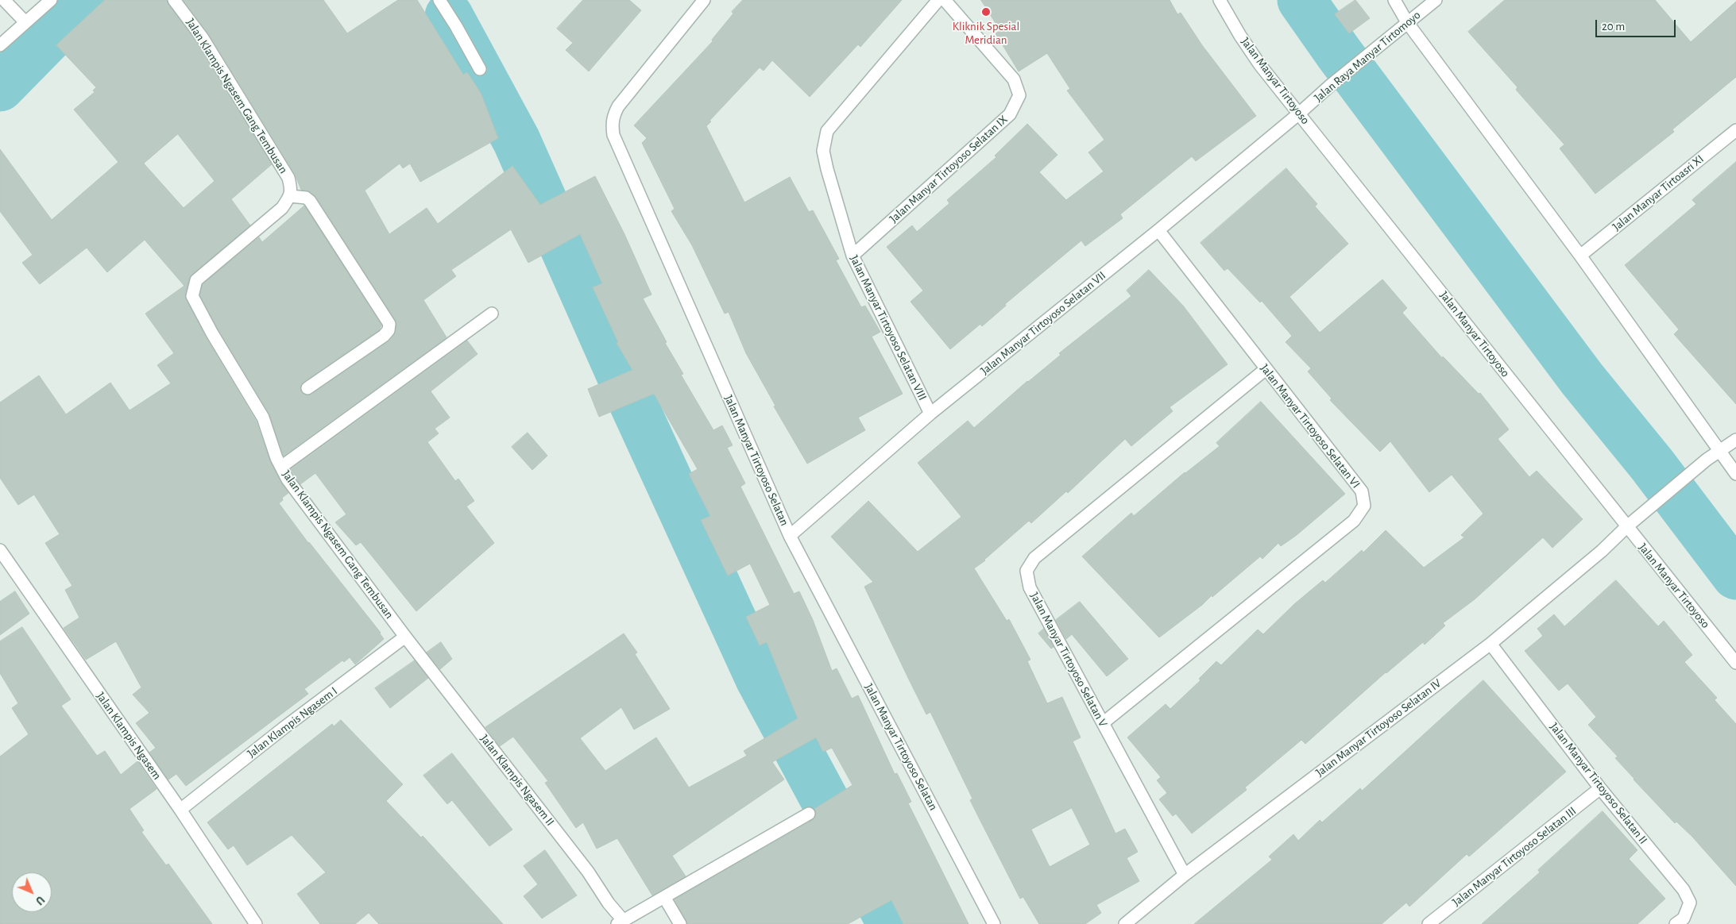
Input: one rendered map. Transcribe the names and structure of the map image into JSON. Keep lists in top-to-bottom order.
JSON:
{
  "streets": {
    "street": [
      "Jalan Raya Manyar Tirtomoyo",
      "Jalan Manyar Tirtoyoso",
      "Jalan Klampis Ngasem Gang Tembusan",
      "Jalan Manyar Tirtoyoso Selatan IX",
      "Jalan Manyar Tirtoasri XI",
      "Jalan Manyar Tirtoyoso Selatan VII",
      "Jalan Manyar Tirtoyoso Selatan VIII",
      "Jalan Manyar Tirtoyoso Selatan VI",
      "Jalan Manyar Tirtoyoso Selatan",
      "Jalan Manyar Tirtoyoso Selatan V",
      "Jalan Klampis Ngasem I",
      "Jalan Manyar Tirtoyoso Selatan IV",
      "Jalan Klampis Ngasem",
      "Jalan Klampis Ngasem II",
      "Jalan Manyar Tirtoyoso Selatan II",
      "Jalan Manyar Tirtoyoso Selatan III"
    ]
  },
  "crossings": [
    ["Jalan Raya Manyar Tirtomoyo", "Jalan Manyar Tirtoyoso"],
    ["Jalan Raya Manyar Tirtomoyo", "Jalan Manyar Tirtoyoso Selatan VII"],
    ["Jalan Manyar Tirtoyoso", "Jalan Manyar Tirtoyoso Selatan VII"],
    ["Jalan Manyar Tirtoyoso", "Jalan Manyar Tirtoyoso Selatan IV"],
    ["Jalan Klampis Ngasem Gang Tembusan", "Jalan Klampis Ngasem I"],
    ["Jalan Klampis Ngasem Gang Tembusan", "Jalan Klampis Ngasem II"],
    ["Jalan Manyar Tirtoyoso Selatan IX", "Jalan Manyar Tirtoyoso Selatan VIII"],
    ["Jalan Manyar Tirtoyoso Selatan VII", "Jalan Manyar Tirtoyoso Selatan VIII"],
    ["Jalan Manyar Tirtoyoso Selatan VII", "Jalan Manyar Tirtoyoso Selatan VI"],
    ["Jalan Manyar Tirtoyoso Selatan VII", "Jalan Manyar Tirtoyoso Selatan"],
    ["Jalan Manyar Tirtoyoso Selatan VI", "Jalan Manyar Tirtoyoso Selatan V"],
    ["Jalan Manyar Tirtoyoso Selatan V", "Jalan Manyar Tirtoyoso Selatan IV"],
    ["Jalan Klampis Ngasem I", "Jalan Klampis Ngasem"],
    ["Jalan Klampis Ngasem I", "Jalan Klampis Ngasem II"],
    ["Jalan Manyar Tirtoyoso Selatan IV", "Jalan Manyar Tirtoyoso Selatan II"],
    ["Jalan Manyar Tirtoyoso Selatan II", "Jalan Manyar Tirtoyoso Selatan III"]
  ],
  "places": ["Kliknik Spesial Meridian"],
  "scale_bar": "20 m",
  "north": "bottom right"
}
